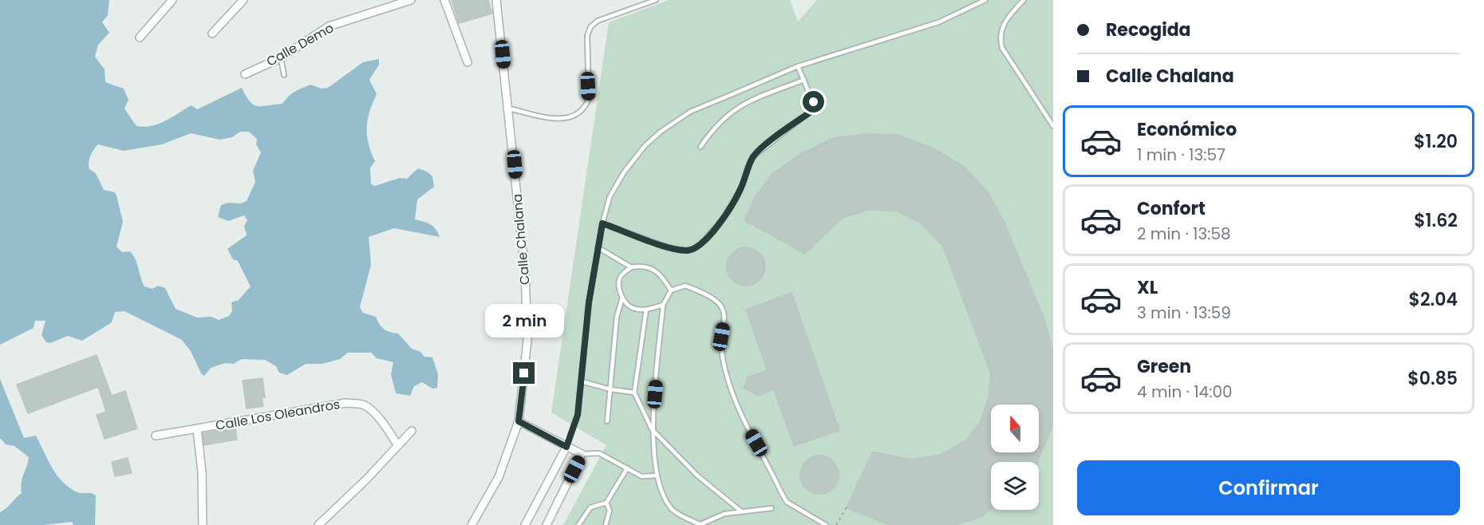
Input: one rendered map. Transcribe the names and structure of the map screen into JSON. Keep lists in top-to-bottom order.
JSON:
{
  "streets": {
    "street": ["Calle Demo", "Calle Chalana", "Calle Los Oleandros"]
  },
  "north": "top",
  "page": {
    "banner": ["Recogida", "Calle Chalana"],
    "list": [
      {
        "name": "Económico",
        "note": "1 min · 13:57",
        "value": "$1.20"
      },
      {
        "name": "Confort",
        "note": "2 min · 13:58",
        "value": "$1.62"
      },
      {
        "name": "XL",
        "note": "3 min · 13:59",
        "value": "$2.04"
      },
      {
        "name": "Green",
        "note": "4 min · 14:00",
        "value": "$0.85"
      }
    ],
    "bubble": "2 min",
    "buttons": "Confirmar"
  }
}
